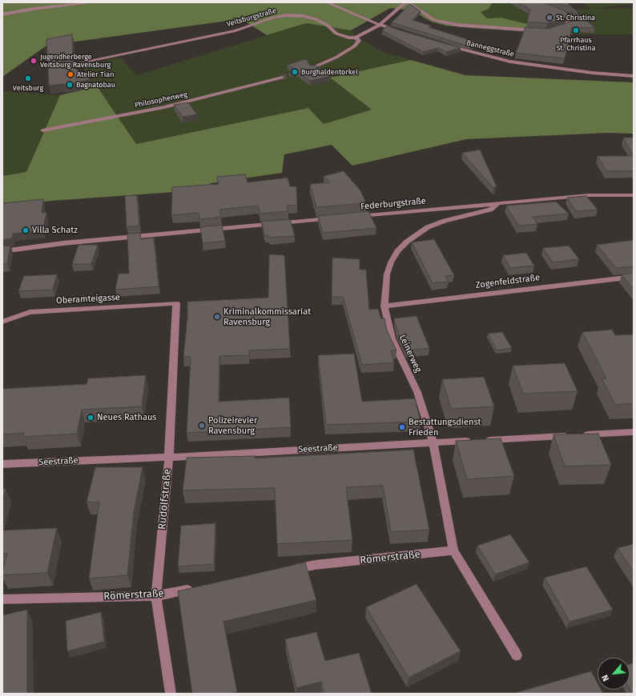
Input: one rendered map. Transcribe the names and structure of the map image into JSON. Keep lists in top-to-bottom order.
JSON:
{
  "streets": {
    "street": [
      "Veitsburgstraße",
      "Banneggstraße",
      "Philosophenweg",
      "Federburgstraße",
      "Zogenfeldstraße",
      "Oberamteigasse",
      "Leinerweg",
      "Seestraße",
      "Rudolfstraße",
      "Römerstraße"
    ]
  },
  "crossings": [
    ["Federburgstraße", "Leinerweg"],
    ["Zogenfeldstraße", "Leinerweg"],
    ["Oberamteigasse", "Rudolfstraße"],
    ["Leinerweg", "Seestraße"],
    ["Seestraße", "Rudolfstraße"],
    ["Rudolfstraße", "Römerstraße"]
  ],
  "places": [
    "St. Christina",
    "Pfarrhaus St. Christina",
    "Jugendherberge Veitsburg Ravensburg",
    "Burghaldentorkel",
    "Atelier Tian",
    "Veitsburg",
    "Bagnatobau",
    "Villa Schatz",
    "Kriminalkommissariat Ravensburg",
    "Neues Rathaus",
    "Polizeirevier Ravensburg",
    "Bestattungsdienst Frieden"
  ],
  "north": "bottom left"
}
